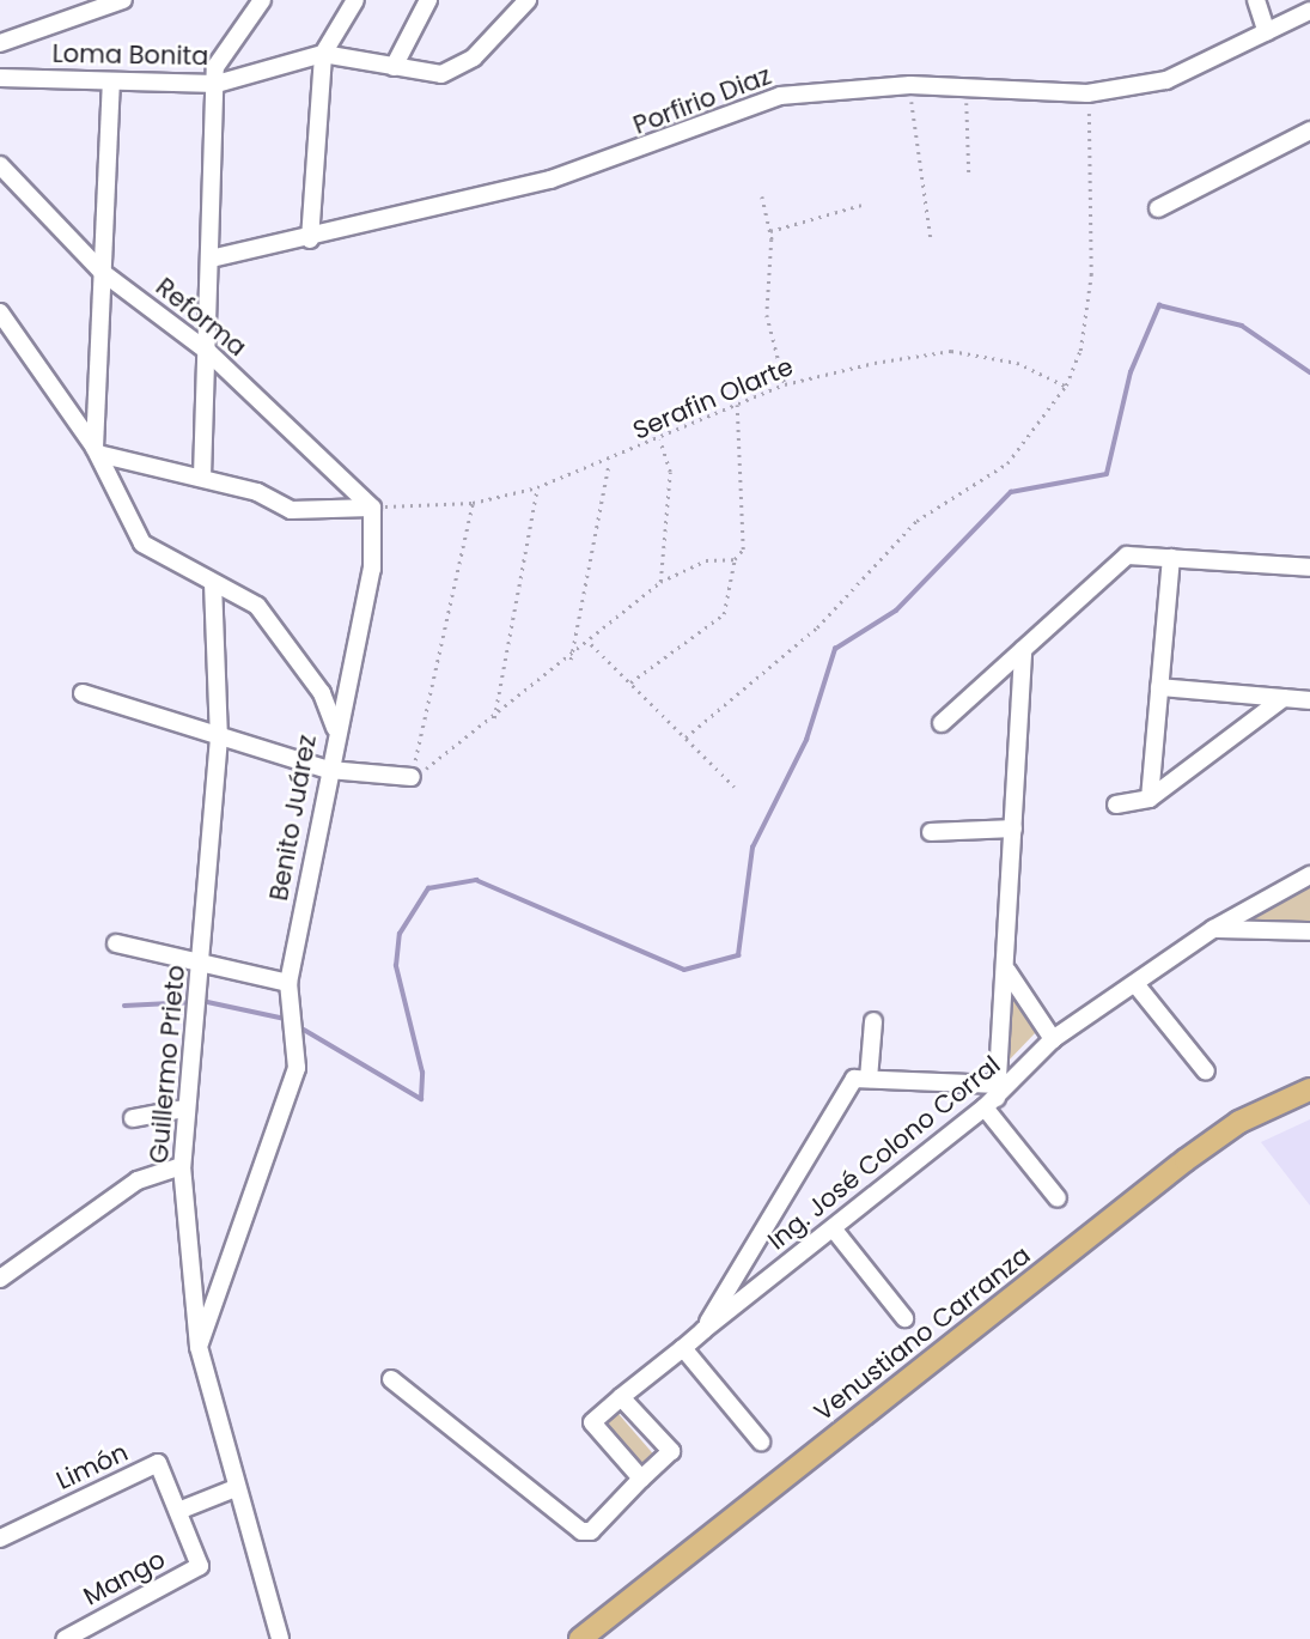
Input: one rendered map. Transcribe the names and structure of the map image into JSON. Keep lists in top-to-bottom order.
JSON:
{
  "streets": {
    "main road": ["Venustiano Carranza"],
    "street": [
      "Loma Bonita",
      "Porfirio Diaz",
      "Reforma",
      "Benito Juárez",
      "Guillermo Prieto",
      "Ing. José Colono Corral",
      "Limón",
      "Mango"
    ],
    "path": ["Serafin Olarte"]
  },
  "crossings": [
    ["Reforma", "Serafin Olarte"],
    ["Benito Juárez", "Guillermo Prieto"],
    ["Limón", "Mango"]
  ]
}
